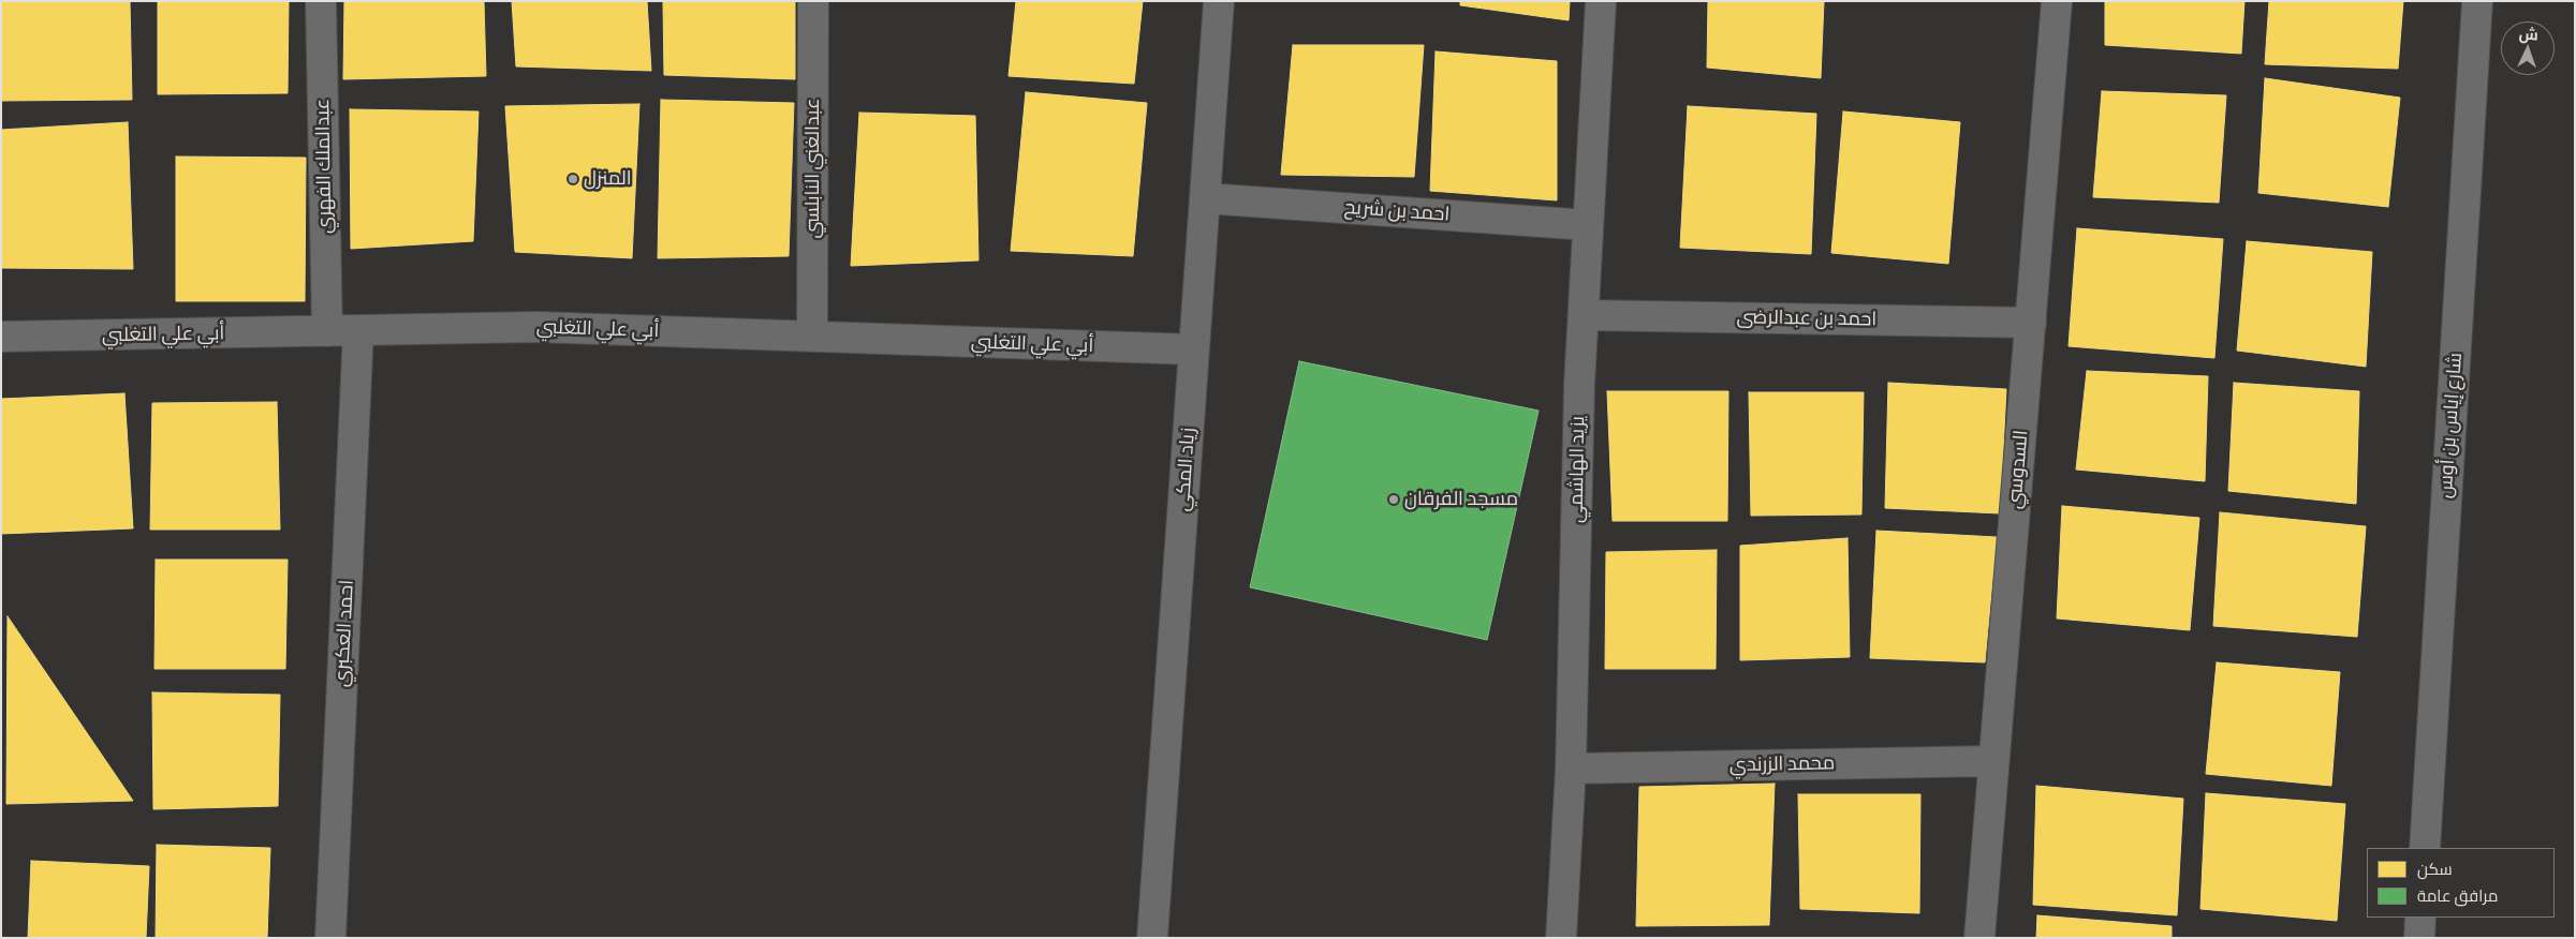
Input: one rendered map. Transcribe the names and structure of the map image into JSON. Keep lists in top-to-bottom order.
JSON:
{
  "streets": {
    "street": [
      "عبدالملك الفهري",
      "عبدالغني النابلسي",
      "احمد بن شريح",
      "احمد بن عبدالرضى",
      "أبي علي التغلبي",
      "شارع إياس بن أوس",
      "زياد المكي",
      "يزيد الهاشمي",
      "السدوسي",
      "احمد العكبري",
      "محمد الزرندي"
    ]
  },
  "crossings": [
    ["عبدالملك الفهري", "أبي علي التغلبي"],
    ["عبدالغني النابلسي", "أبي علي التغلبي"],
    ["احمد بن شريح", "زياد المكي"],
    ["احمد بن شريح", "يزيد الهاشمي"],
    ["احمد بن عبدالرضى", "يزيد الهاشمي"],
    ["احمد بن عبدالرضى", "السدوسي"],
    ["أبي علي التغلبي", "زياد المكي"],
    ["أبي علي التغلبي", "احمد العكبري"],
    ["يزيد الهاشمي", "محمد الزرندي"],
    ["السدوسي", "محمد الزرندي"]
  ],
  "places": ["المنزل", "مسجد الفرقان"],
  "legend": ["سكن", "مرافق عامة"],
  "north": "top"
}
